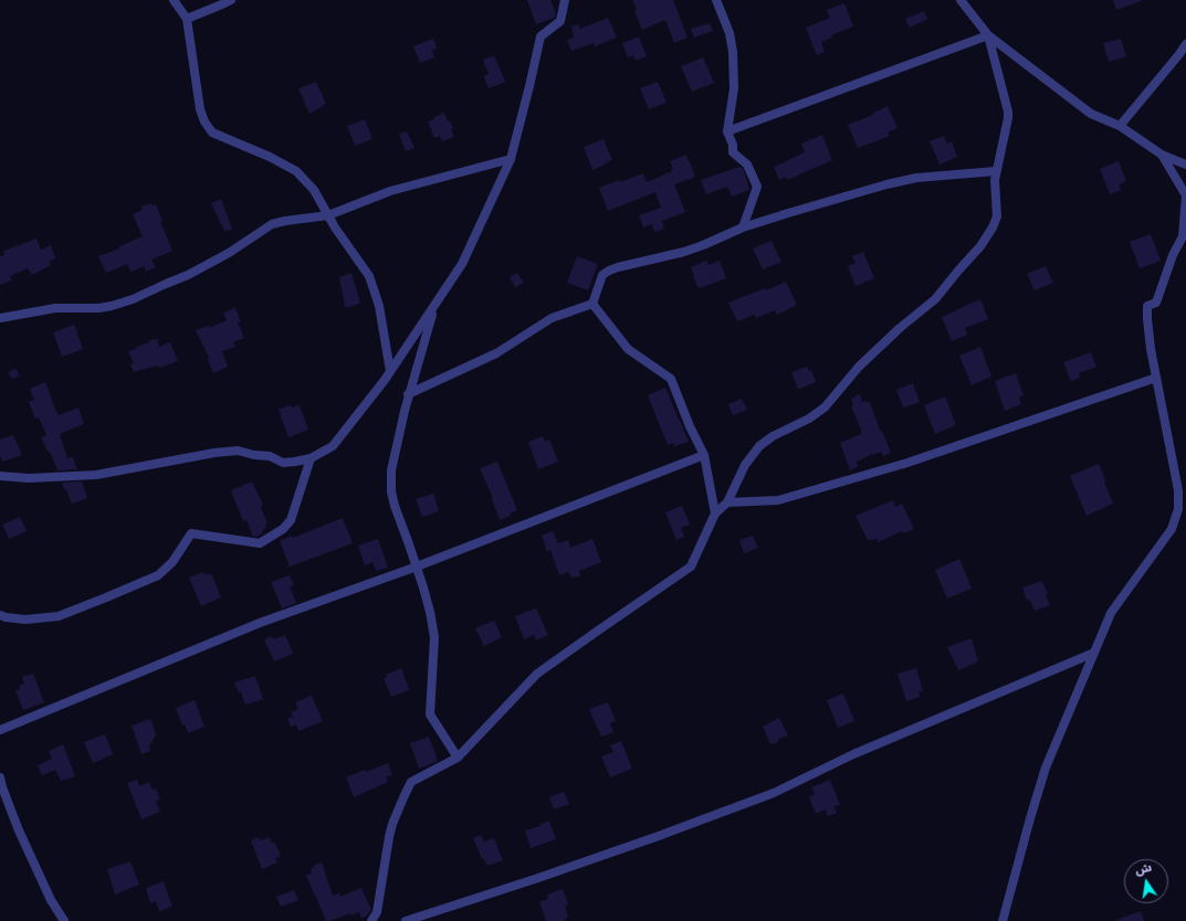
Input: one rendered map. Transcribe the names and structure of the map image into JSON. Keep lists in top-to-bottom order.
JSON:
{
  "north": "top"
}
